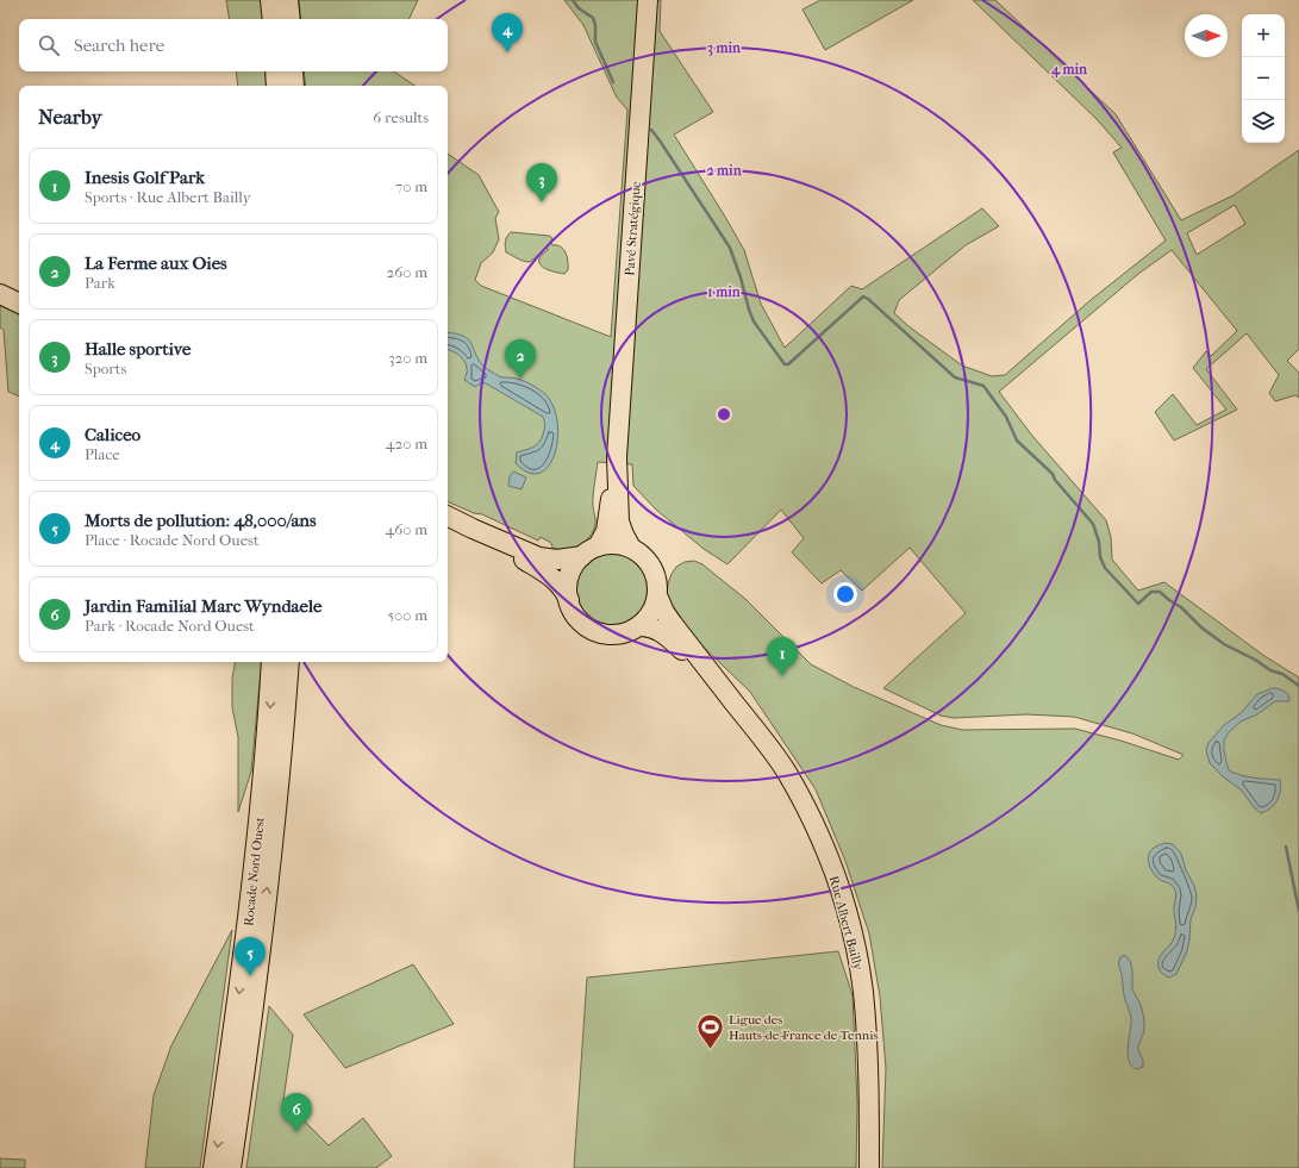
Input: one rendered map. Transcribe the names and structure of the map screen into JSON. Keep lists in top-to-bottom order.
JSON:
{
  "streets": {
    "highway": ["Rocade Nord Ouest"],
    "main road": ["Pavé Stratégique", "Rue Albert Bailly"]
  },
  "crossings": [
    ["Pavé Stratégique", "Rue Albert Bailly"]
  ],
  "places": {
    "sports": ["Ligue des Hauts-de-France de Tennis"]
  },
  "north": "right",
  "page": {
    "pins": [
      "4",
      "3",
      "2",
      "1",
      "5",
      "6"
    ],
    "map_buttons": ["+", "−"],
    "search": "Search here",
    "heading": ["Nearby", "6 results"],
    "list": [
      {
        "mark": "1",
        "name": "Inesis Golf Park",
        "note": "Sports · Rue Albert Bailly",
        "value": "70 m"
      },
      {
        "mark": "2",
        "name": "La Ferme aux Oies",
        "note": "Park",
        "value": "260 m"
      },
      {
        "mark": "3",
        "name": "Halle sportive",
        "note": "Sports",
        "value": "320 m"
      },
      {
        "mark": "4",
        "name": "Caliceo",
        "note": "Place",
        "value": "420 m"
      },
      {
        "mark": "5",
        "name": "Morts de pollution: 48,000/ans",
        "note": "Place · Rocade Nord Ouest",
        "value": "460 m"
      },
      {
        "mark": "6",
        "name": "Jardin Familial Marc Wyndaele",
        "note": "Park · Rocade Nord Ouest",
        "value": "500 m"
      }
    ]
  },
  "rings": [
    "3 min",
    "4 min",
    "2 min",
    "1 min"
  ]
}
